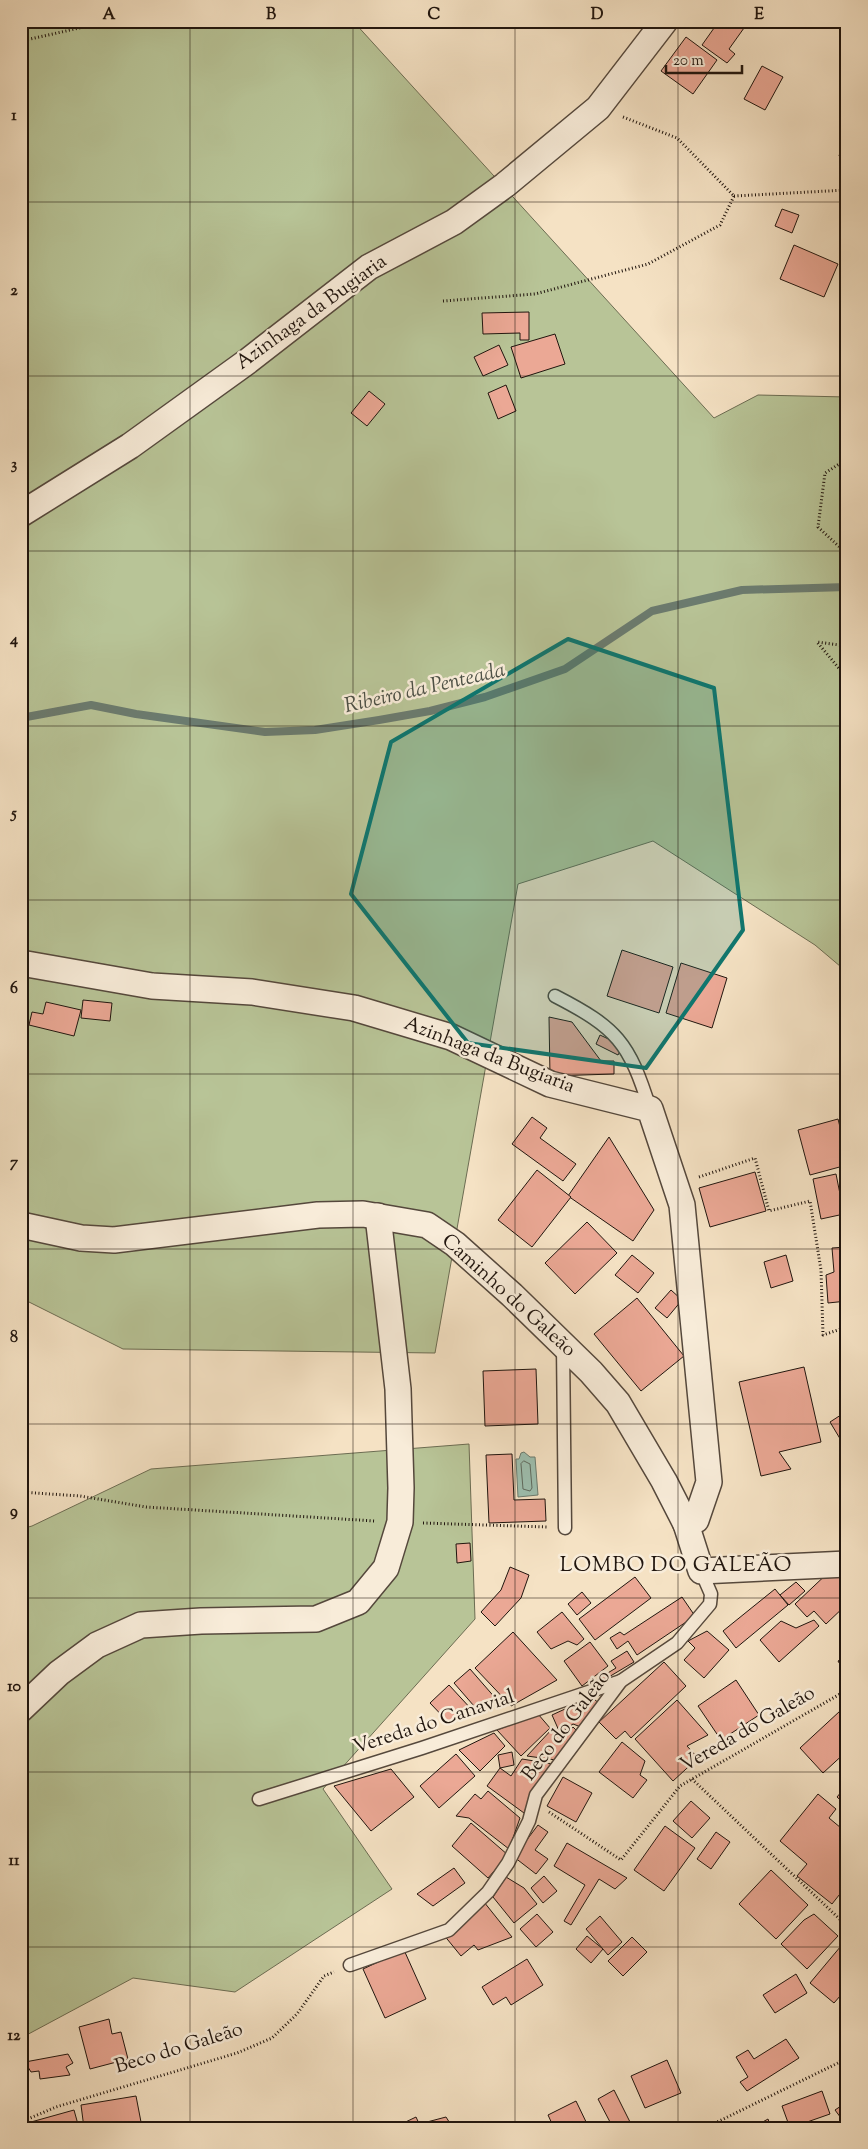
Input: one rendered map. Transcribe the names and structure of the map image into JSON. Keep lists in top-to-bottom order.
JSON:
{
  "streets": {
    "street": ["Azinhaga da Bugiaria", "Caminho do Galeão"],
    "lane": ["Vereda do Canavial", "Beco do Galeão"],
    "path": ["Vereda do Galeão"]
  },
  "crossings": [
    ["Caminho do Galeão", "Beco do Galeão"],
    ["Vereda do Canavial", "Beco do Galeão"],
    ["Beco do Galeão", "Vereda do Galeão"]
  ],
  "districts": ["LOMBO DO GALEÃO"],
  "water": ["Ribeiro da Penteada"],
  "scale_bar": "20 m",
  "grid": {
    "columns": [
      "A",
      "B",
      "C",
      "D",
      "E"
    ],
    "rows": [
      "1",
      "2",
      "3",
      "4",
      "5",
      "6",
      "7",
      "8",
      "9",
      "10",
      "11",
      "12"
    ]
  }
}
